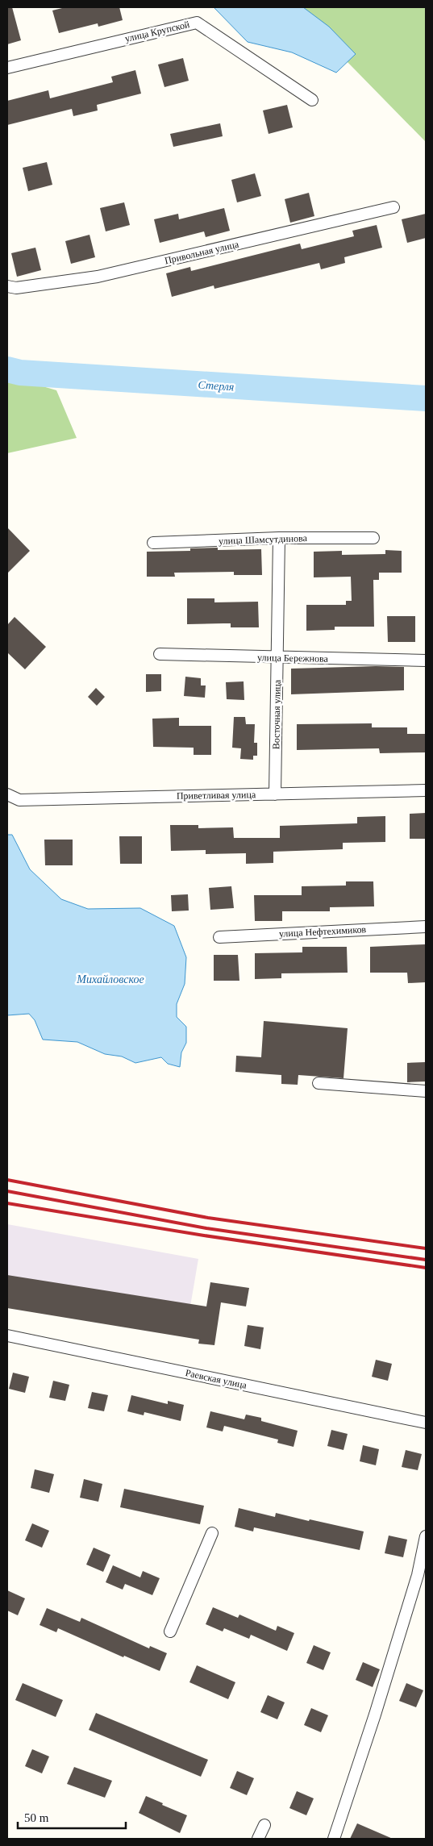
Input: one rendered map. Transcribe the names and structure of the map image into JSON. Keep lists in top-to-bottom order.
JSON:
{
  "streets": {
    "street": [
      "улица Крупской",
      "Привольная улица",
      "улица Шамсутдинова",
      "улица Бережнова",
      "Восточная улица",
      "Приветливая улица",
      "улица Нефтехимиков",
      "Раевская улица"
    ]
  },
  "crossings": [
    ["улица Шамсутдинова", "Восточная улица"],
    ["улица Бережнова", "Восточная улица"],
    ["Восточная улица", "Приветливая улица"]
  ],
  "water": ["Стерля", "Михайловское"],
  "scale_bar": "50 m"
}
